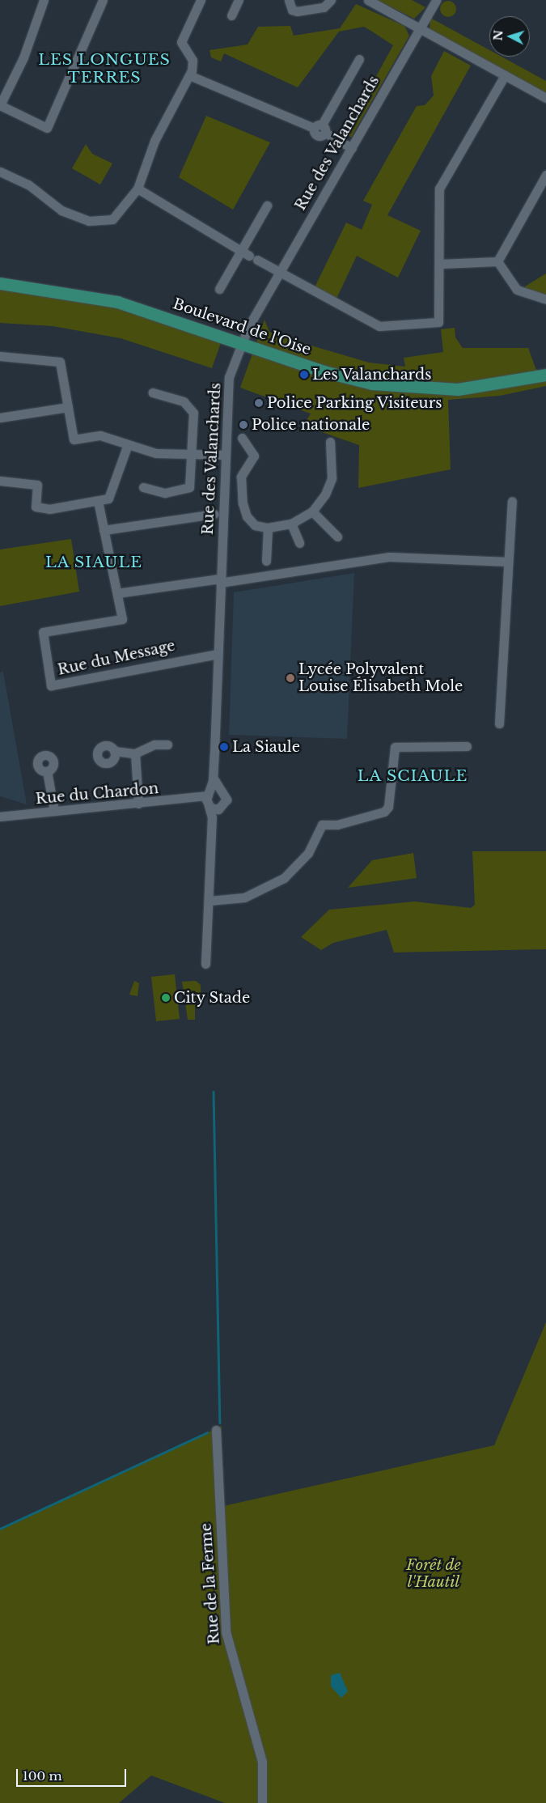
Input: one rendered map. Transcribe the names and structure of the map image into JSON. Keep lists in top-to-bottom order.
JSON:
{
  "streets": {
    "main road": ["Boulevard de l'Oise"],
    "street": [
      "Rue des Valanchards",
      "Rue du Message",
      "Rue du Chardon",
      "Rue de la Ferme"
    ]
  },
  "crossings": [
    ["Rue des Valanchards", "Boulevard de l'Oise"],
    ["Rue des Valanchards", "Rue du Message"],
    ["Rue des Valanchards", "Rue du Chardon"]
  ],
  "districts": ["LES LONGUES TERRES", "LA SIAULE", "LA SCIAULE"],
  "parks": ["Forêt de l'Hautil"],
  "places": [
    "Les Valanchards",
    "Police Parking Visiteurs",
    "Police nationale",
    "Lycée Polyvalent Louise Élisabeth Mole",
    "La Siaule",
    "City Stade"
  ],
  "scale_bar": "100 m",
  "north": "left"
}
